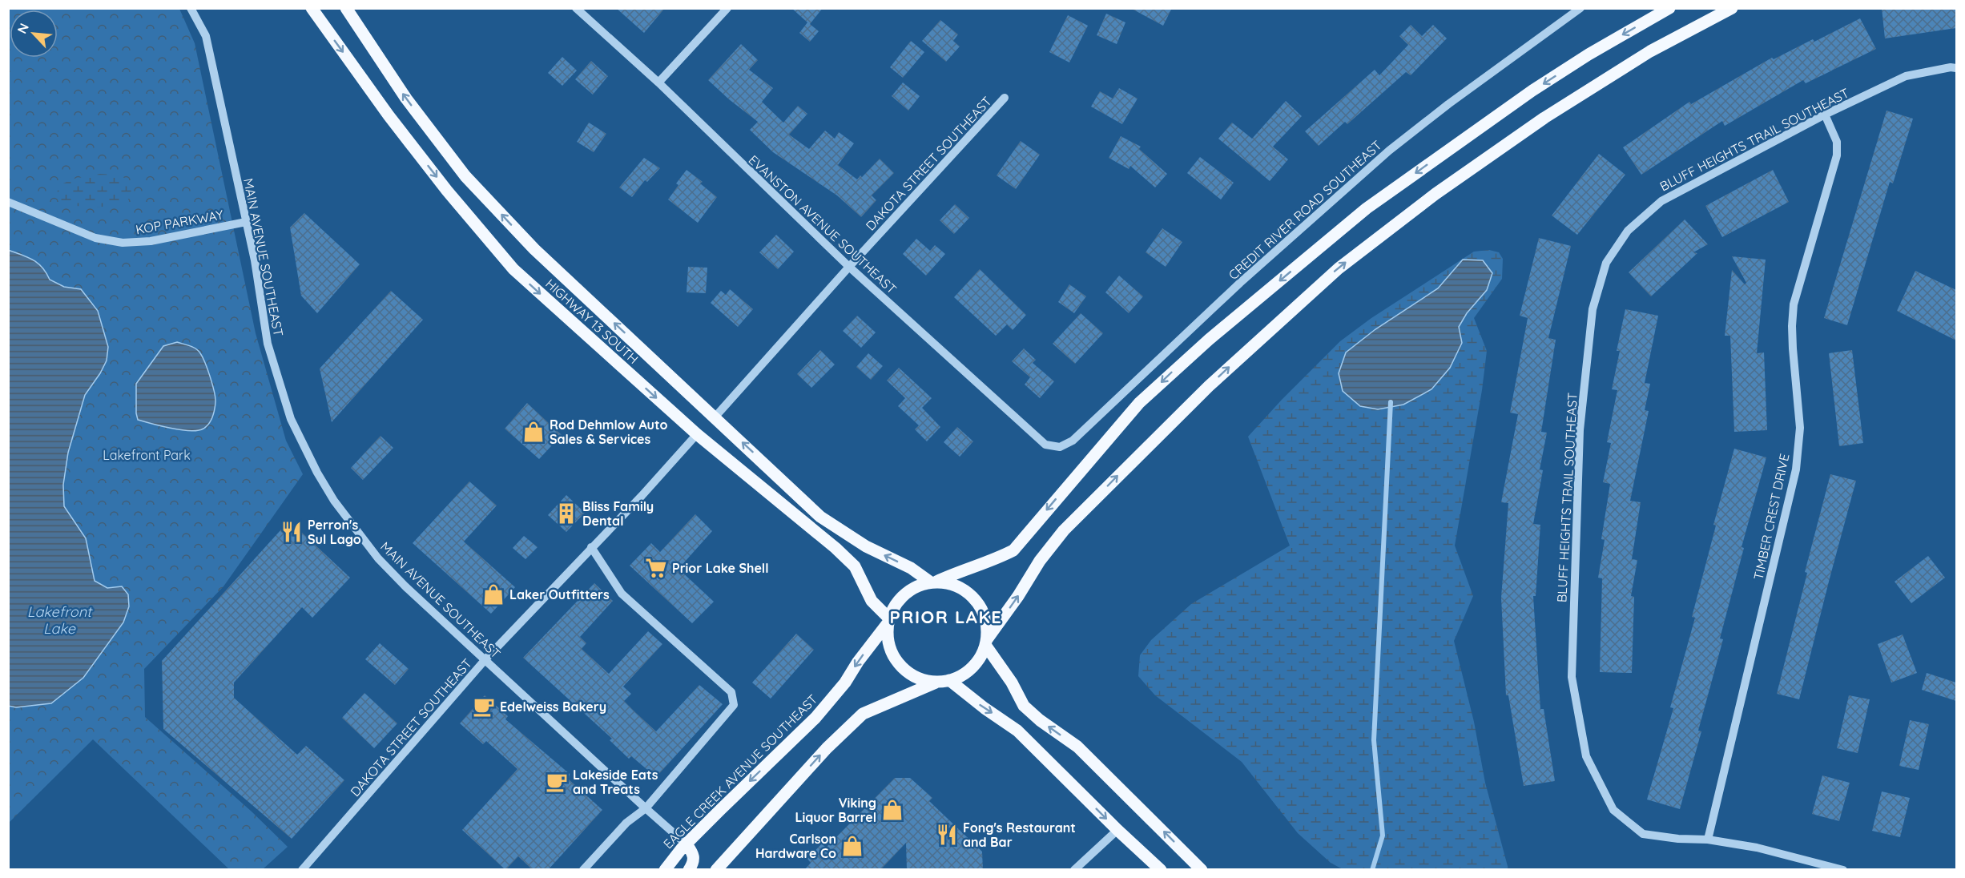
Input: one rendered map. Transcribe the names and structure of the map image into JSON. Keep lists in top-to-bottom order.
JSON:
{
  "streets": {
    "main road": ["HIGHWAY 13 SOUTH", "EAGLE CREEK AVENUE SOUTHEAST"],
    "street": [
      "BLUFF HEIGHTS TRAIL SOUTHEAST",
      "DAKOTA STREET SOUTHEAST",
      "CREDIT RIVER ROAD SOUTHEAST",
      "KOP PARKWAY",
      "EVANSTON AVENUE SOUTHEAST",
      "MAIN AVENUE SOUTHEAST",
      "TIMBER CREST DRIVE"
    ]
  },
  "crossings": [
    ["BLUFF HEIGHTS TRAIL SOUTHEAST", "TIMBER CREST DRIVE"],
    ["DAKOTA STREET SOUTHEAST", "EVANSTON AVENUE SOUTHEAST"],
    ["DAKOTA STREET SOUTHEAST", "MAIN AVENUE SOUTHEAST"],
    ["DAKOTA STREET SOUTHEAST", "HIGHWAY 13 SOUTH"],
    ["CREDIT RIVER ROAD SOUTHEAST", "EVANSTON AVENUE SOUTHEAST"],
    ["KOP PARKWAY", "MAIN AVENUE SOUTHEAST"],
    ["MAIN AVENUE SOUTHEAST", "EAGLE CREEK AVENUE SOUTHEAST"],
    ["HIGHWAY 13 SOUTH", "EAGLE CREEK AVENUE SOUTHEAST"]
  ],
  "districts": ["PRIOR LAKE"],
  "water": ["Lakefront Lake"],
  "parks": ["Lakefront Park"],
  "places": {
    "shop": [
      "Rod Dehmlow Auto Sales & Services",
      "Laker Outfitters",
      "Viking Liquor Barrel",
      "Carlson Hardware Co"
    ],
    "building": ["Bliss Family Dental"],
    "restaurant": ["Perron's Sul Lago", "Fong's Restaurant and Bar"],
    "supermarket": ["Prior Lake Shell"],
    "cafe": ["Edelweiss Bakery", "Lakeside Eats and Treats"]
  },
  "north": "top left"
}
